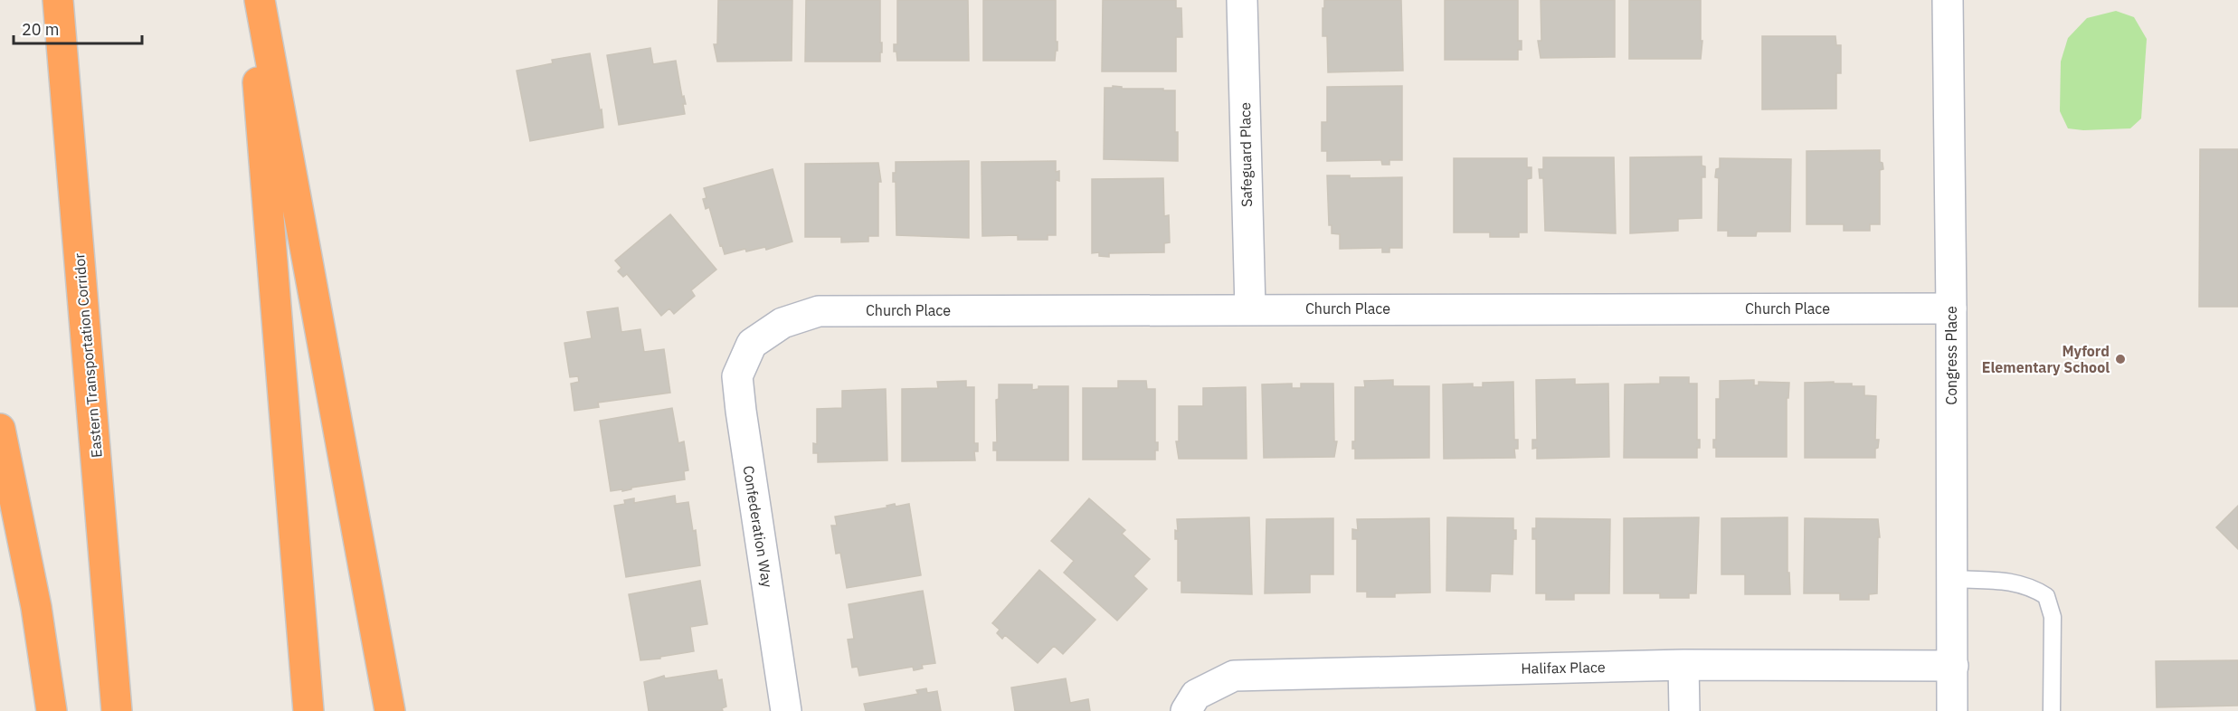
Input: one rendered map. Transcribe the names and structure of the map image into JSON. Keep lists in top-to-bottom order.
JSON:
{
  "streets": {
    "highway": ["Eastern Transportation Corridor"],
    "street": [
      "Safeguard Place",
      "Church Place",
      "Congress Place",
      "Confederation Way",
      "Halifax Place"
    ]
  },
  "crossings": [
    ["Safeguard Place", "Church Place"],
    ["Church Place", "Congress Place"],
    ["Church Place", "Confederation Way"],
    ["Congress Place", "Halifax Place"]
  ],
  "places": ["Myford Elementary School"],
  "scale_bar": "20 m"
}
